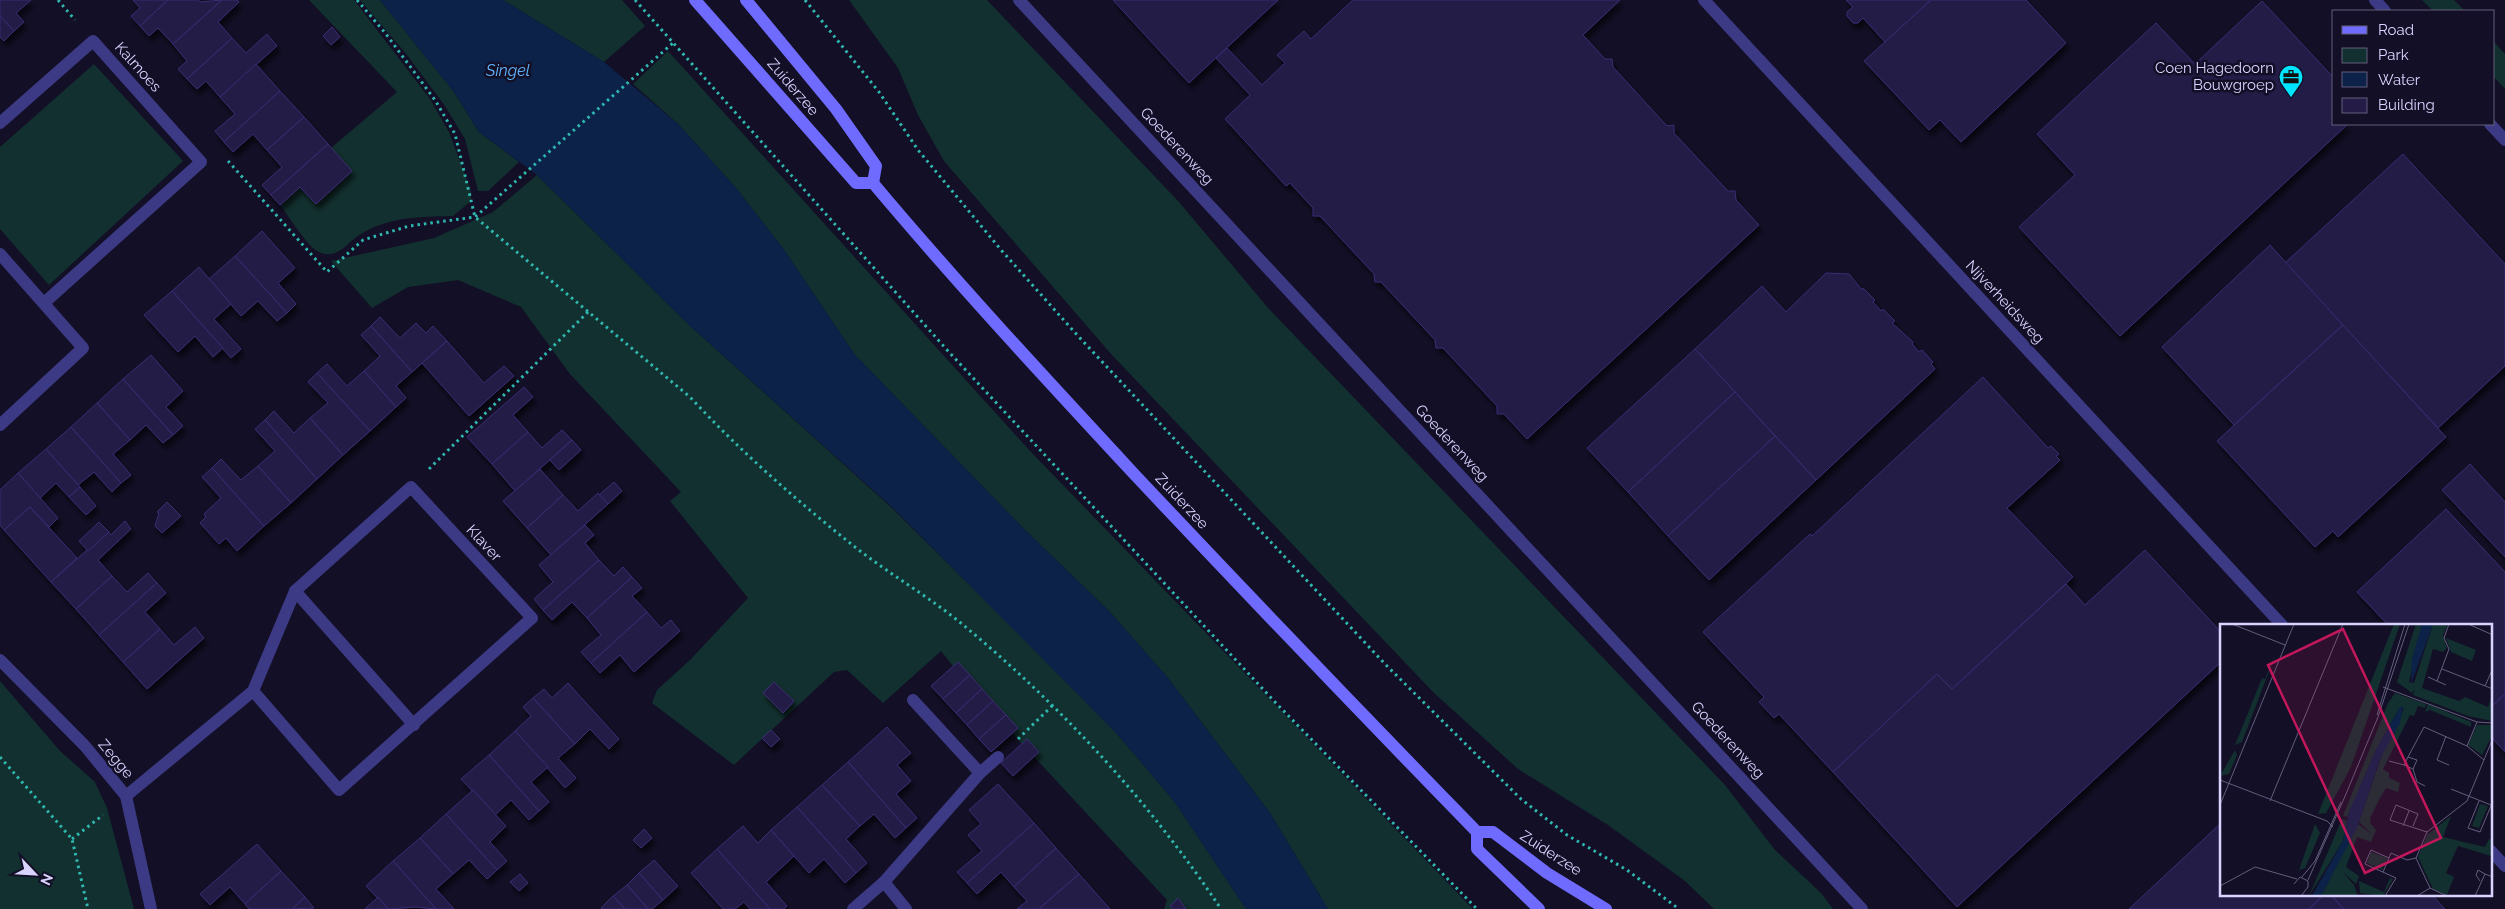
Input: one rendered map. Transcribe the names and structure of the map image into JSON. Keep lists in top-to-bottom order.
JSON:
{
  "streets": {
    "street": [
      "Kalmoes",
      "Zuiderzee",
      "Goederenweg",
      "Nijverheidsweg",
      "Klaver",
      "Zegge"
    ]
  },
  "water": ["Singel"],
  "places": {
    "office": ["Coen Hagedoorn Bouwgroep"]
  },
  "legend": [
    "Road",
    "Park",
    "Water",
    "Building"
  ],
  "north": "bottom right"
}
